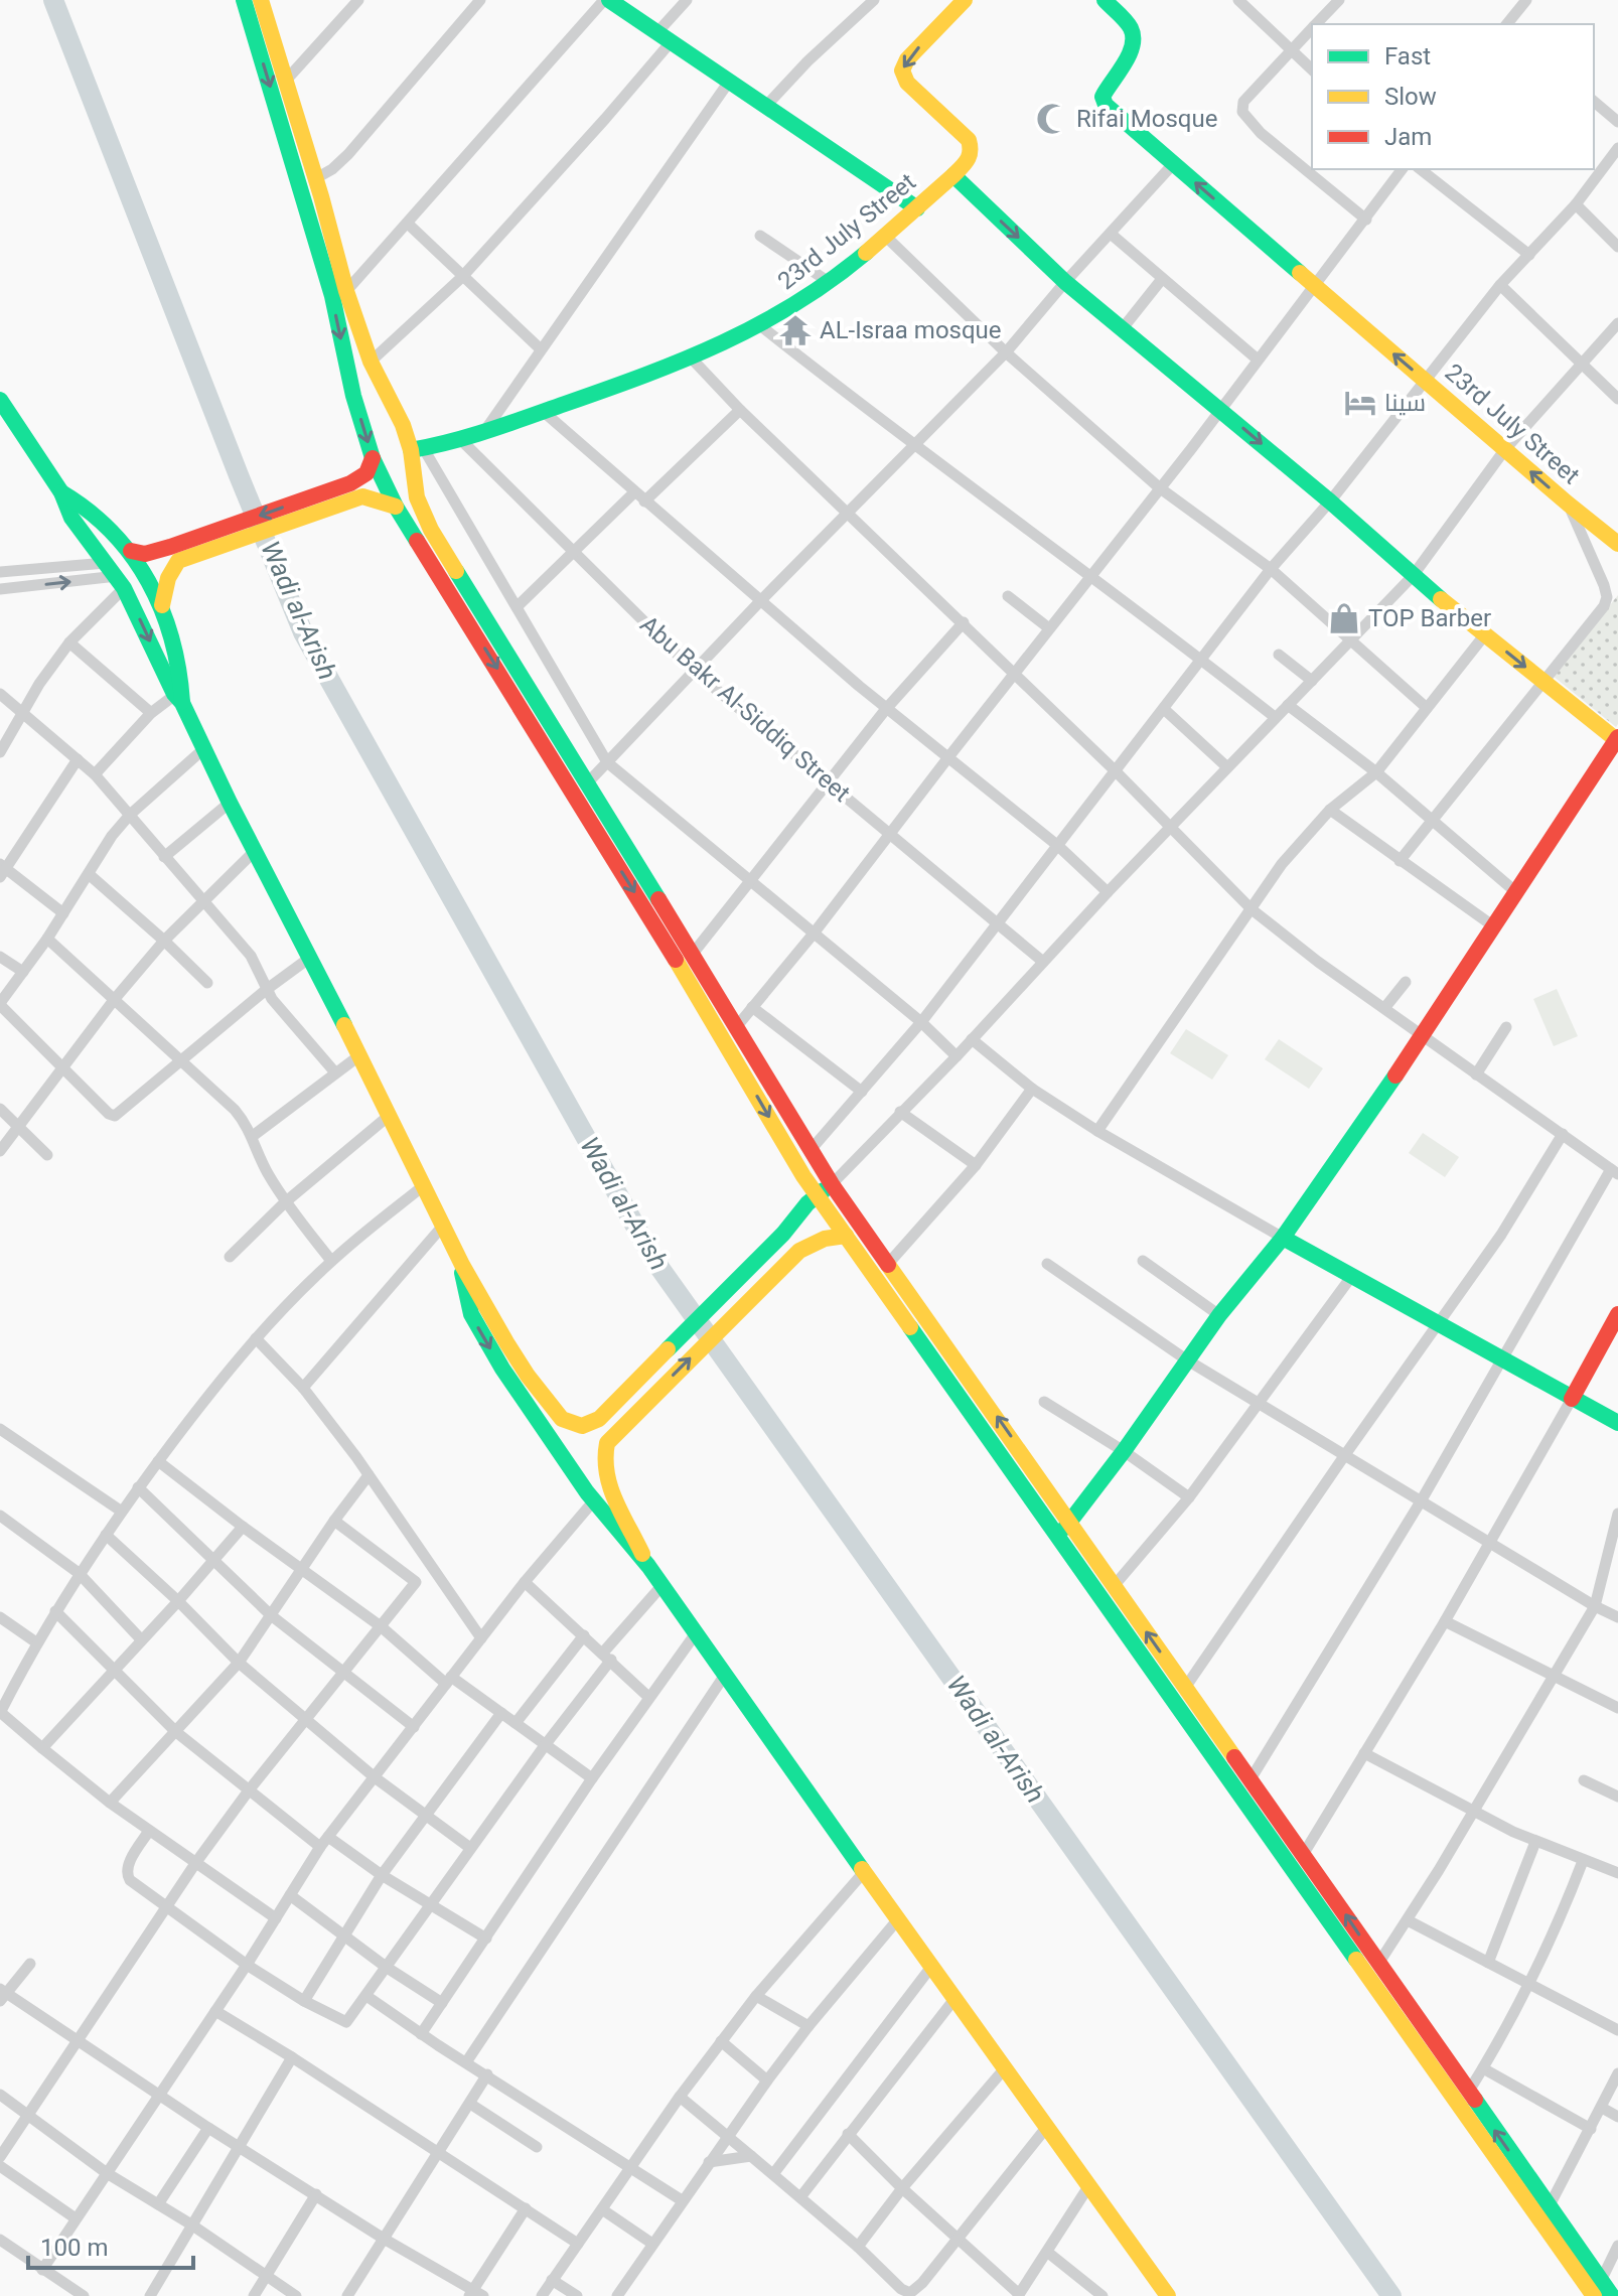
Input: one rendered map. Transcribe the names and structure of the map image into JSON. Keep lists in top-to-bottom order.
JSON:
{
  "streets": {
    "street": ["23rd July Street", "Abu Bakr Al-Siddiq Street"]
  },
  "crossings": [
    ["23rd July Street", "Abu Bakr Al-Siddiq Street"]
  ],
  "water": ["Wadi al-Arish"],
  "places": {
    "mosque": ["Rifai Mosque"],
    "temple": ["AL-Israa mosque"],
    "hotel": ["سينا"],
    "shop": ["TOP Barber"]
  },
  "legend": ["Fast", "Slow", "Jam"],
  "scale_bar": "100 m"
}
